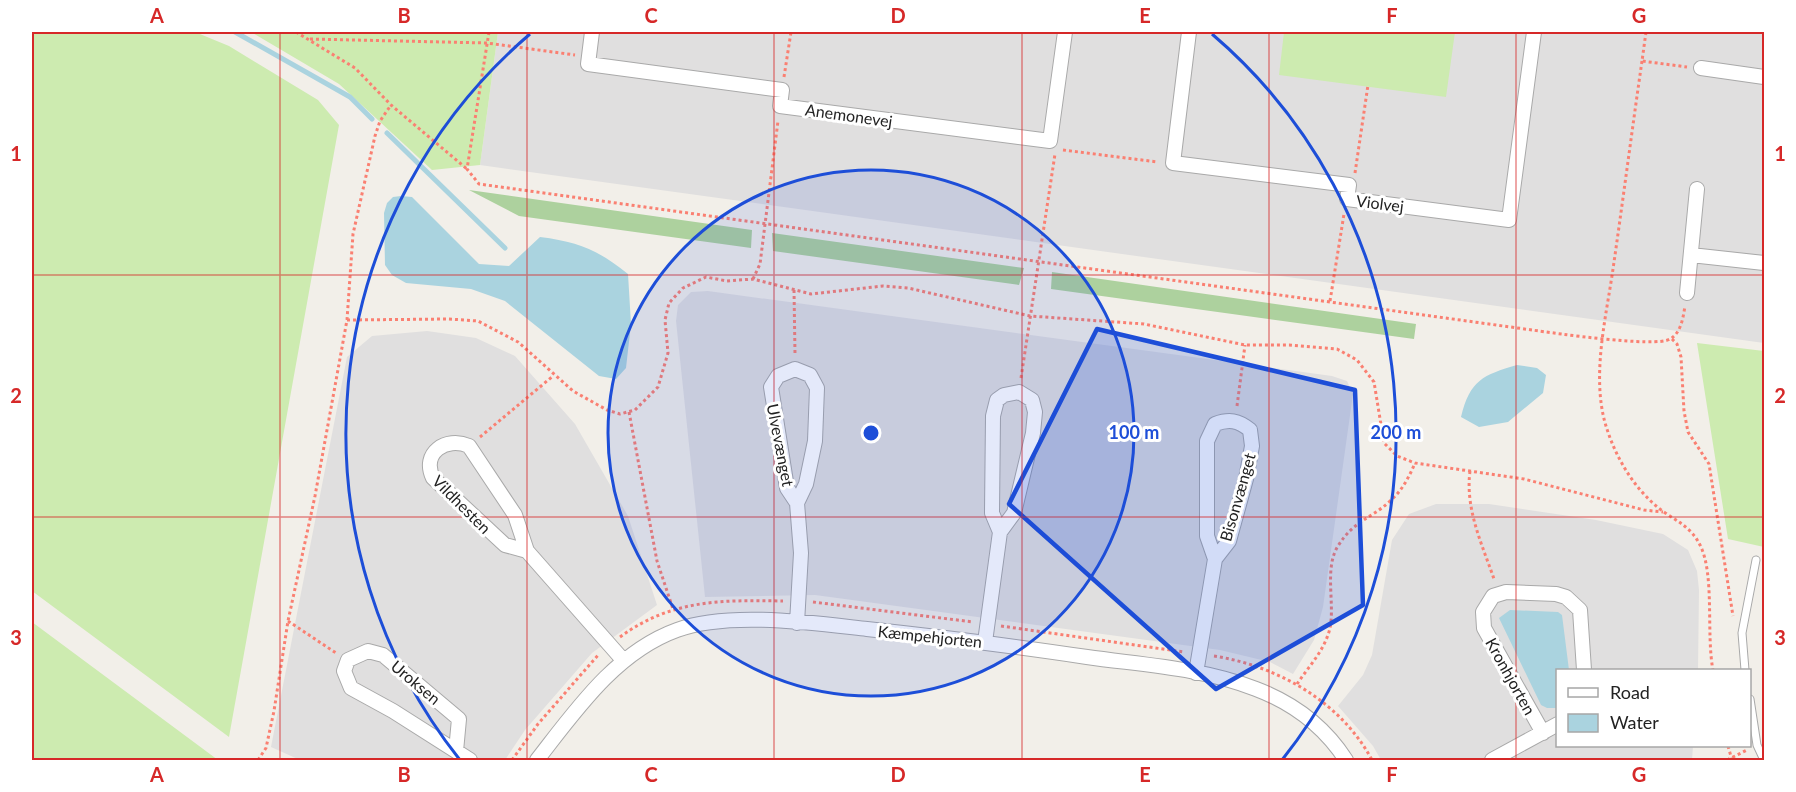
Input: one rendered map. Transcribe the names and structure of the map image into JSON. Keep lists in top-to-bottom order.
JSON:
{
  "streets": {
    "street": [
      "Anemonevej",
      "Violvej",
      "Ulvevænget",
      "Bisonvænget",
      "Vildhesten",
      "Kæmpehjorten",
      "Kronhjorten",
      "Uroksen"
    ]
  },
  "crossings": [
    ["Ulvevænget", "Kæmpehjorten"],
    ["Bisonvænget", "Kæmpehjorten"],
    ["Vildhesten", "Kæmpehjorten"]
  ],
  "legend": ["Road", "Water"],
  "grid": {
    "columns": [
      "A",
      "B",
      "C",
      "D",
      "E",
      "F",
      "G"
    ],
    "rows": ["1", "2", "3"]
  },
  "rings": ["100 m", "200 m"]
}
